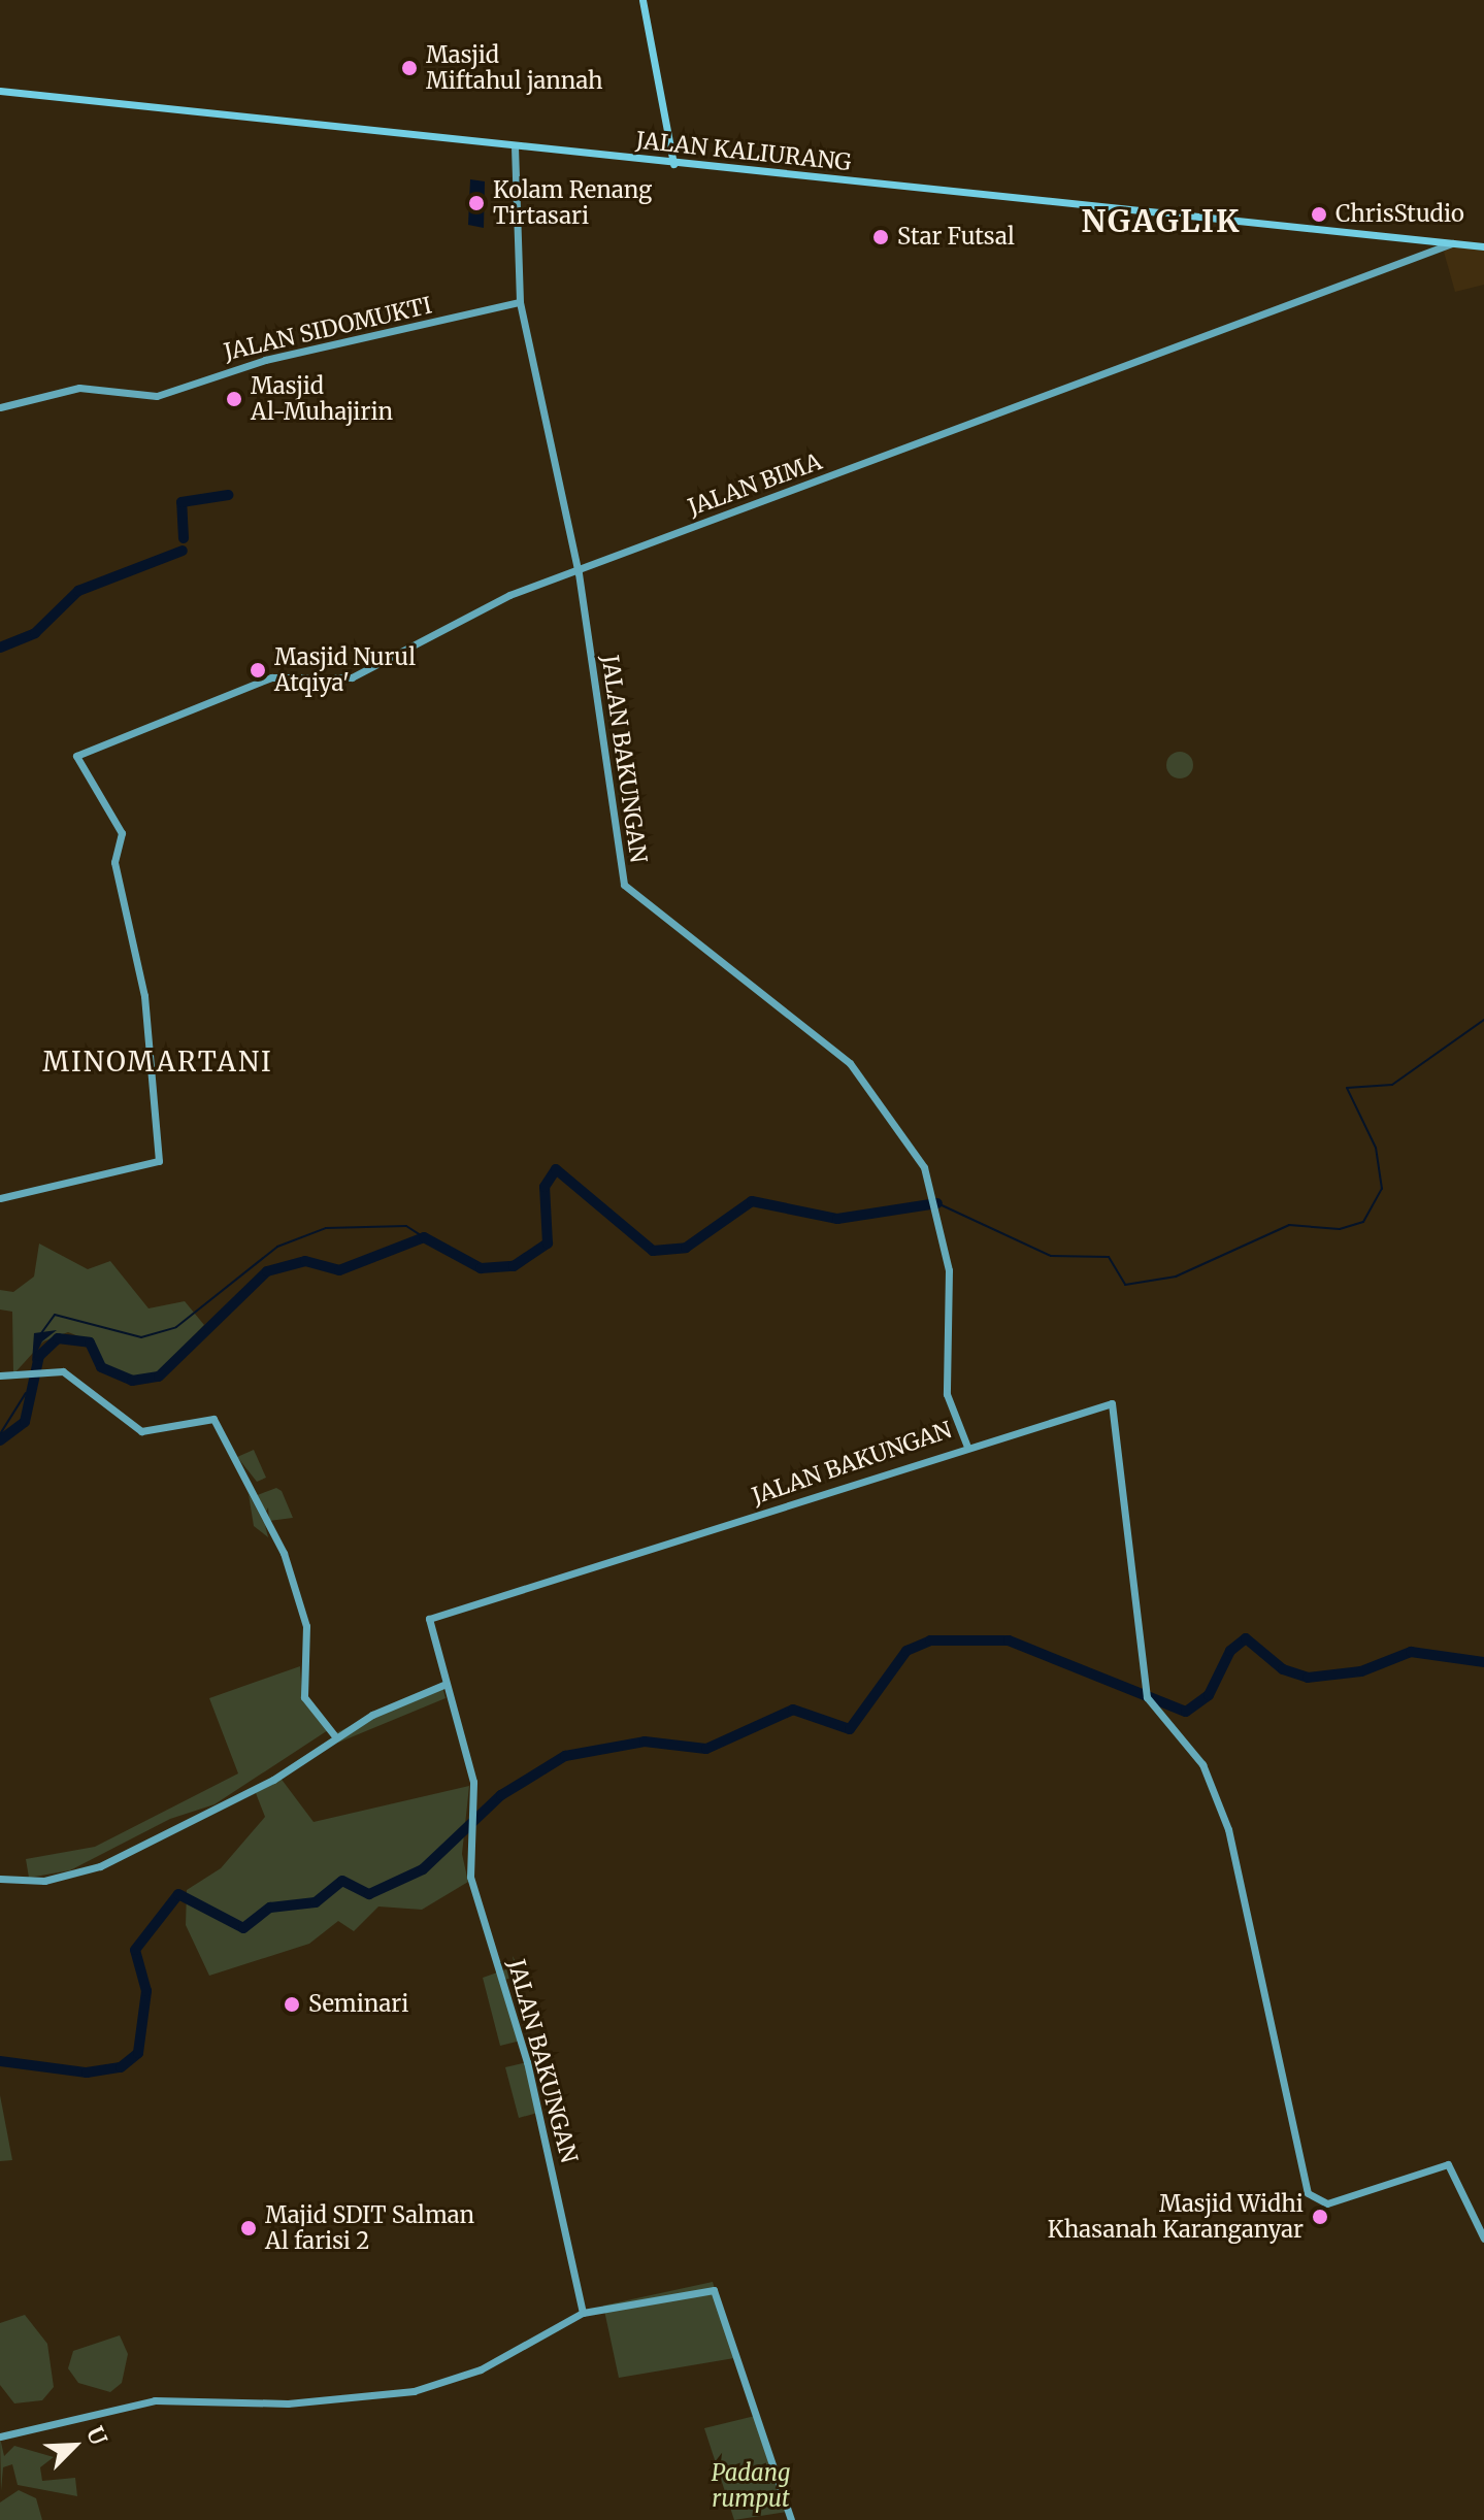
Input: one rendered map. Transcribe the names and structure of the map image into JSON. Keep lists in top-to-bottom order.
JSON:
{
  "streets": {
    "main road": [
      "JALAN KALIURANG",
      "JALAN SIDOMUKTI",
      "JALAN BIMA",
      "JALAN BAKUNGAN"
    ]
  },
  "crossings": [
    ["JALAN KALIURANG", "JALAN BIMA"],
    ["JALAN KALIURANG", "JALAN BAKUNGAN"],
    ["JALAN SIDOMUKTI", "JALAN BAKUNGAN"],
    ["JALAN BIMA", "JALAN BAKUNGAN"]
  ],
  "districts": ["NGAGLIK", "MINOMARTANI"],
  "parks": ["Padang rumput"],
  "places": [
    "Masjid Miftahul jannah",
    "Kolam Renang Tirtasari",
    "ChrisStudio",
    "Star Futsal",
    "Masjid Al-Muhajirin",
    "Masjid Nurul Atqiya'",
    "Seminari",
    "Masjid Widhi Khasanah Karanganyar",
    "Majid SDIT Salman Al farisi 2"
  ],
  "north": "top right"
}
